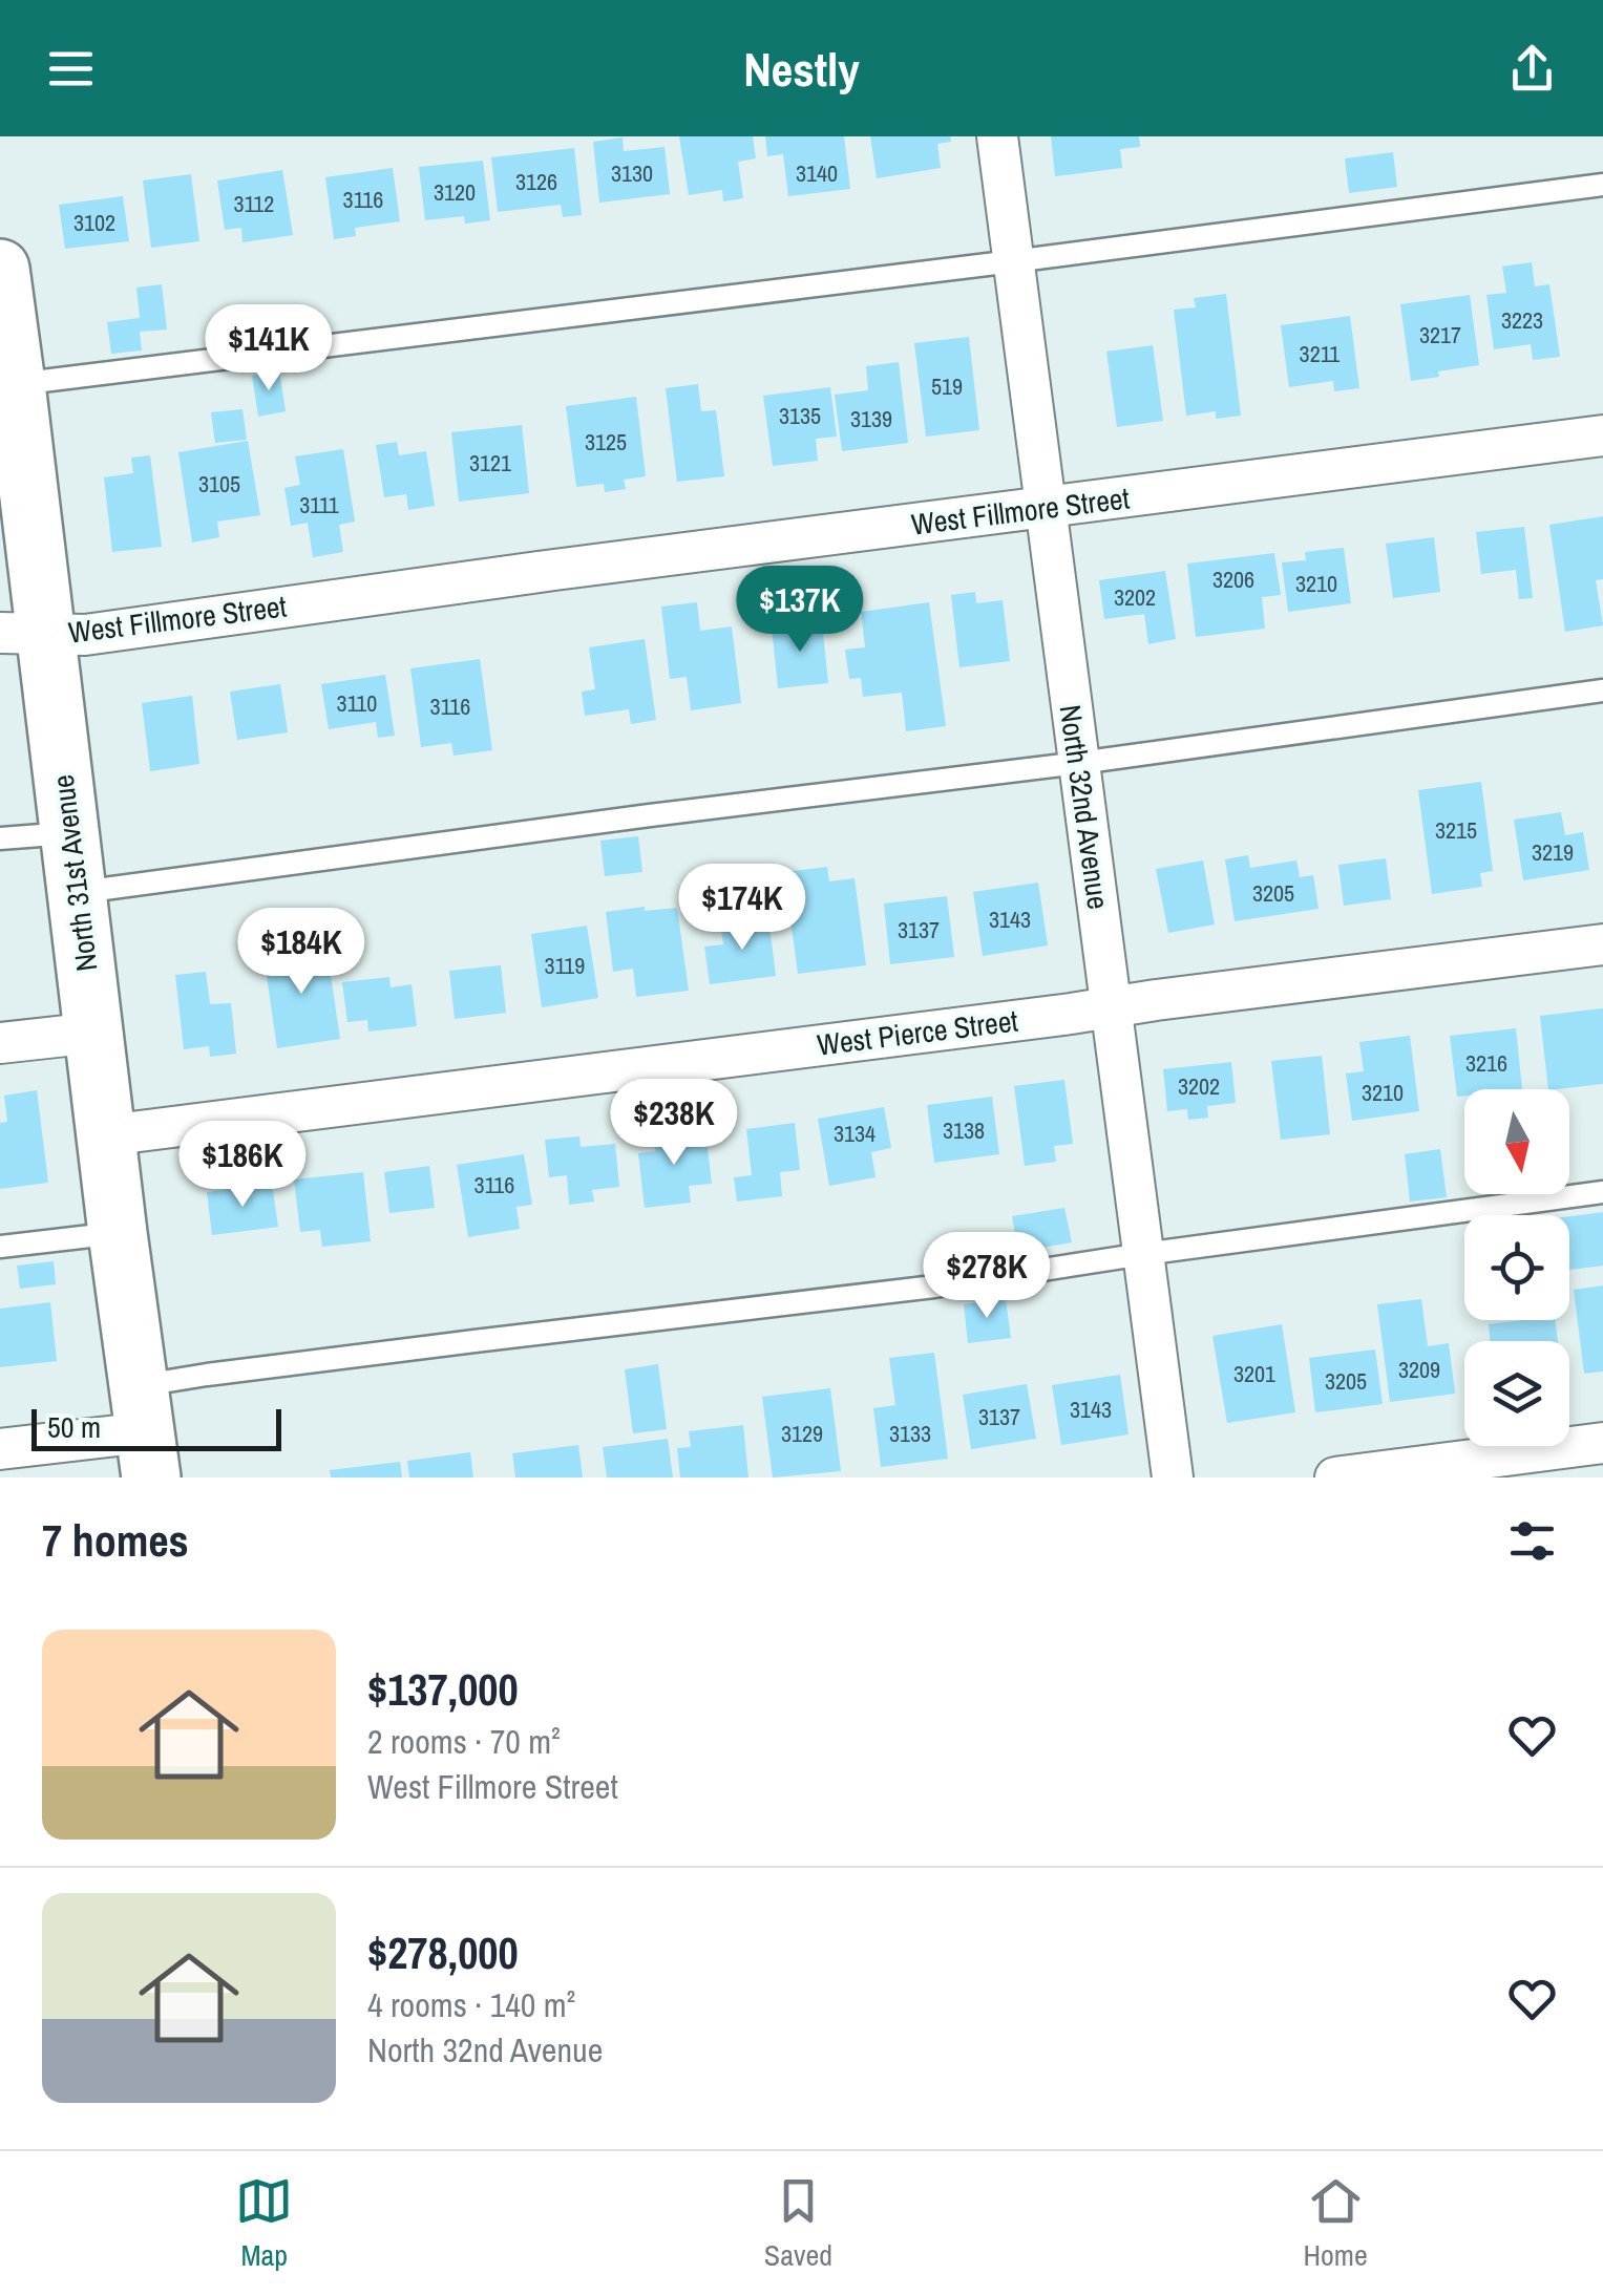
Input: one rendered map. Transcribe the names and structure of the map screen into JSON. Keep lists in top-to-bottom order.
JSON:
{
  "streets": {
    "street": [
      "West Fillmore Street",
      "North 32nd Avenue",
      "North 31st Avenue",
      "West Pierce Street"
    ]
  },
  "crossings": [
    ["West Fillmore Street", "North 32nd Avenue"],
    ["West Fillmore Street", "North 31st Avenue"],
    ["North 32nd Avenue", "West Pierce Street"],
    ["North 31st Avenue", "West Pierce Street"]
  ],
  "house_numbers": [
    "3130",
    "3140",
    "3126",
    "3120",
    "3116",
    "3112",
    "3102",
    "3223",
    "3217",
    "3211",
    "519",
    "3135",
    "3139",
    "3125",
    "3121",
    "3105",
    "3111",
    "3206",
    "3210",
    "3202",
    "3110",
    "3116",
    "3215",
    "3219",
    "3205",
    "3143",
    "3137",
    "3119",
    "3216",
    "3202",
    "3210",
    "3138",
    "3134",
    "3116",
    "3209",
    "3201",
    "3205",
    "3143",
    "3137",
    "3129",
    "3133"
  ],
  "scale_bar": "50 m",
  "north": "bottom",
  "page": {
    "header": "Nestly",
    "price": [
      "$141K",
      "$137K",
      "$174K",
      "$184K",
      "$238K",
      "$186K",
      "$278K"
    ],
    "scale": "50 m",
    "heading": "7 homes",
    "list": [
      {
        "name": "$137,000",
        "note": "2 rooms · 70 m² · West Fillmore Street"
      },
      {
        "name": "$278,000",
        "note": "4 rooms · 140 m² · North 32nd Avenue"
      }
    ],
    "tabs": ["Map", "Saved", "Home"]
  }
}
